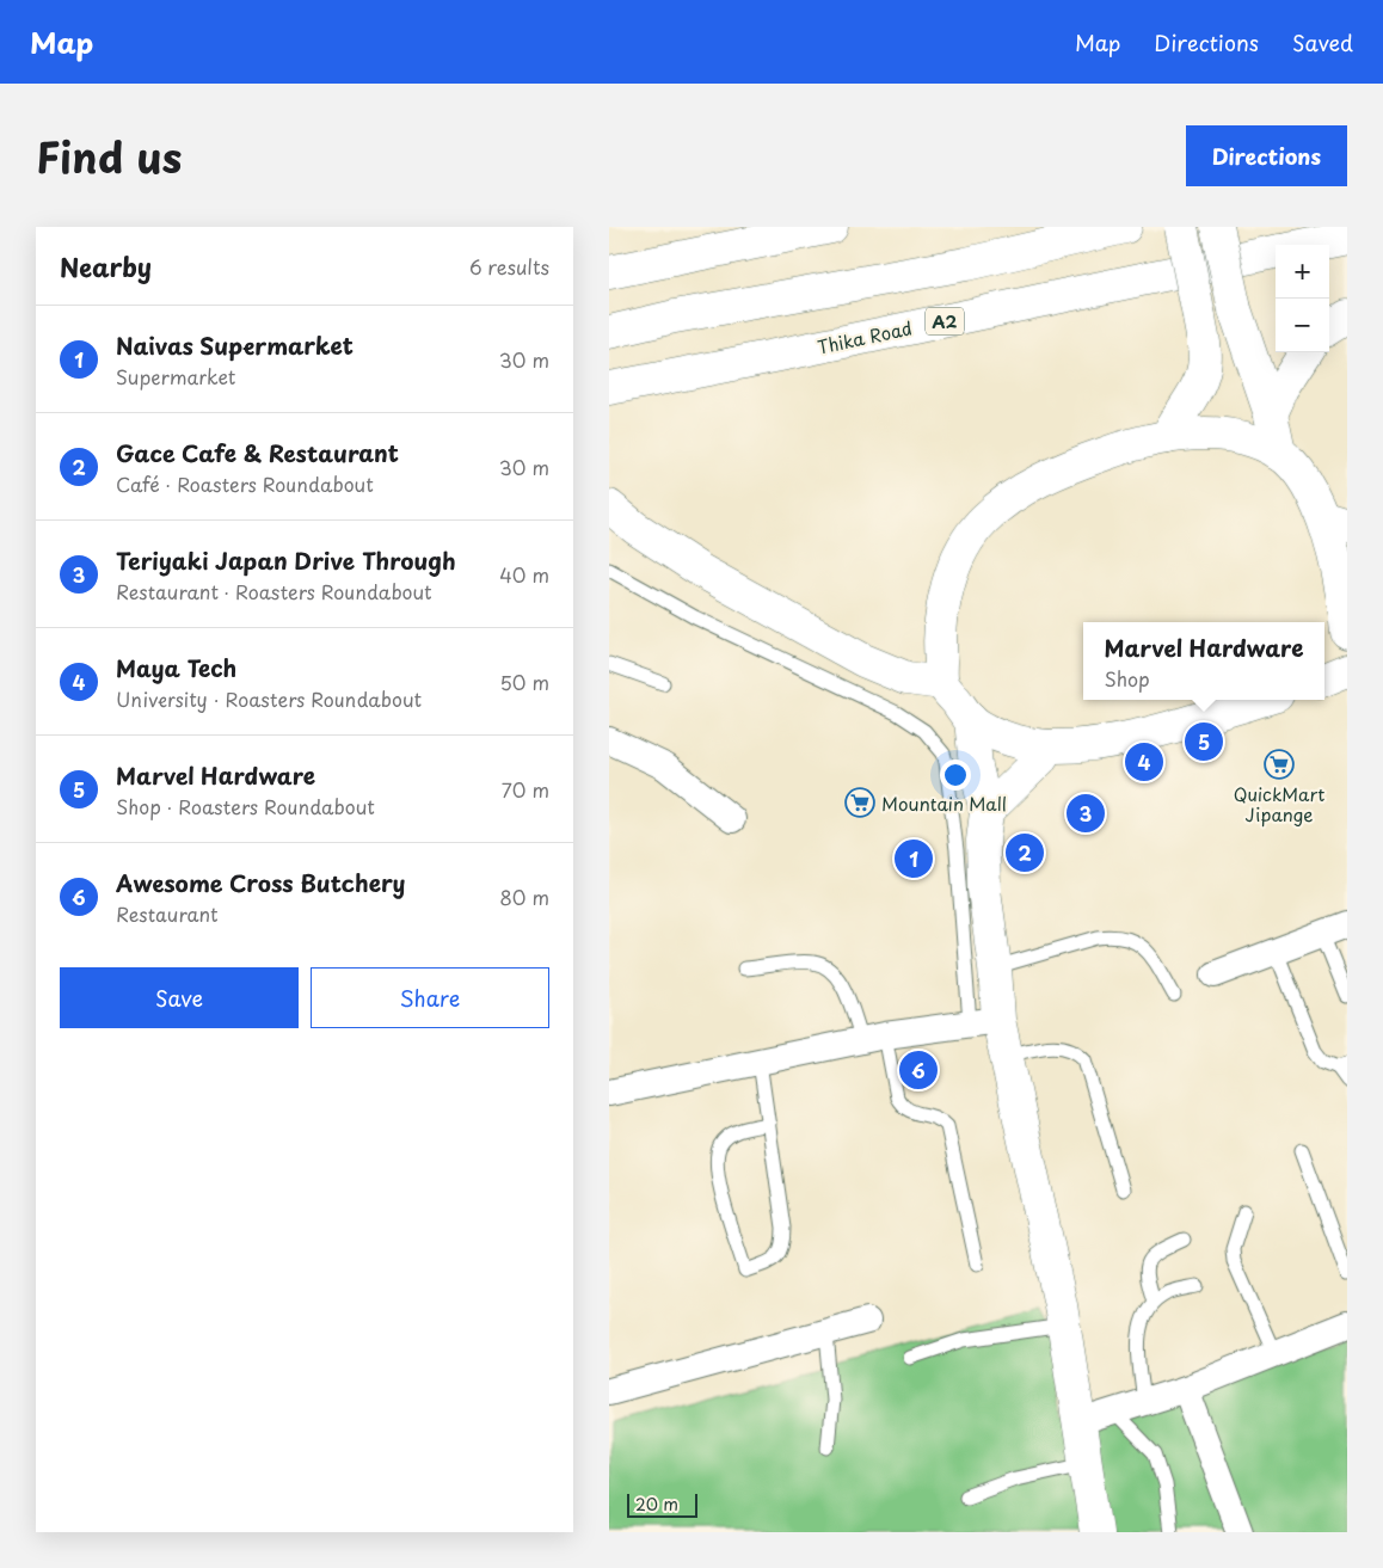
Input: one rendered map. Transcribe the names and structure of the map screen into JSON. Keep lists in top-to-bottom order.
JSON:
{
  "streets": {
    "main road": ["A2", "Thika Road"]
  },
  "places": {
    "supermarket": ["QuickMart Jipange", "Mountain Mall"]
  },
  "scale_bar": "20 m",
  "page": {
    "header": "Map",
    "nav": ["Map", "Directions", "Saved"],
    "title": "Find us",
    "buttons": [
      "Directions",
      ["Save", "Share"]
    ],
    "heading": ["Nearby", "6 results"],
    "map_buttons": ["+", "−"],
    "list": [
      {
        "mark": "1",
        "name": "Naivas Supermarket",
        "note": "Supermarket",
        "value": "30 m"
      },
      {
        "mark": "2",
        "name": "Gace Cafe & Restaurant",
        "note": "Café · Roasters Roundabout",
        "value": "30 m"
      },
      {
        "mark": "3",
        "name": "Teriyaki Japan Drive Through",
        "note": "Restaurant · Roasters Roundabout",
        "value": "40 m"
      },
      {
        "mark": "4",
        "name": "Maya Tech",
        "note": "University · Roasters Roundabout",
        "value": "50 m"
      },
      {
        "mark": "5",
        "name": "Marvel Hardware",
        "note": "Shop · Roasters Roundabout",
        "value": "70 m"
      },
      {
        "mark": "6",
        "name": "Awesome Cross Butchery",
        "note": "Restaurant",
        "value": "80 m"
      }
    ],
    "popup": ["Marvel Hardware", "Shop"],
    "pins": [
      "5",
      "4",
      "3",
      "2",
      "1",
      "6"
    ],
    "scale": "20 m"
  }
}
